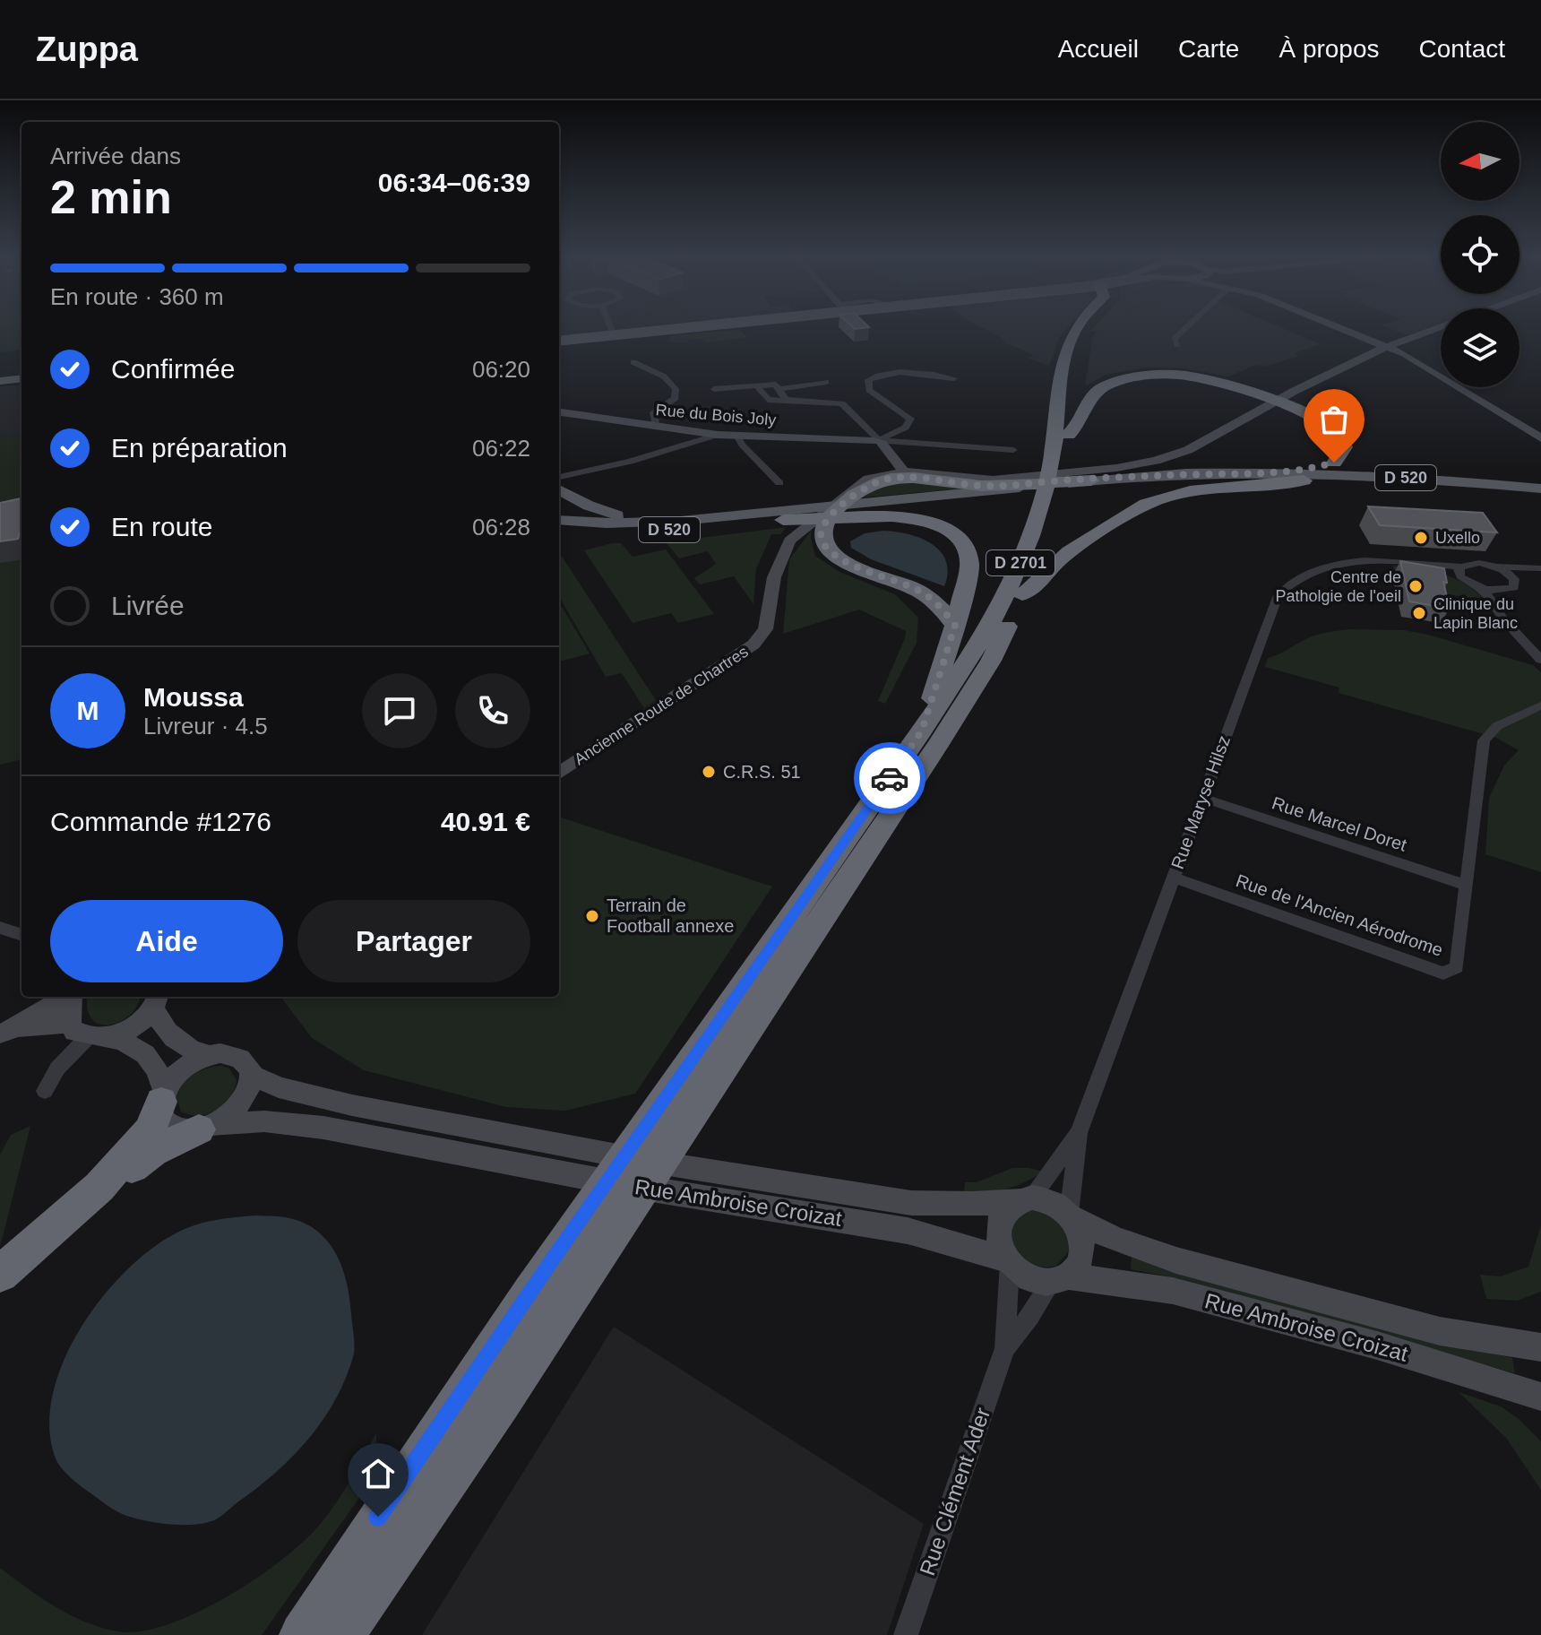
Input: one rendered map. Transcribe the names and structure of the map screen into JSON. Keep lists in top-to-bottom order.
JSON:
{
  "streets": {
    "highway": ["D 2701"],
    "main road": [
      "Rue du Bois Joly",
      "D 520",
      "Ancienne Route de Chartres",
      "Rue Ambroise Croizat"
    ],
    "street": [
      "Rue Maryse Hilsz",
      "Rue Marcel Doret",
      "Rue de l'Ancien Aérodrome",
      "Rue Clément Ader"
    ]
  },
  "crossings": [
    ["Rue Maryse Hilsz", "Rue Marcel Doret"],
    ["Rue Maryse Hilsz", "Rue de l'Ancien Aérodrome"],
    ["Rue Maryse Hilsz", "Rue Ambroise Croizat"],
    ["Rue Maryse Hilsz", "Rue Clément Ader"],
    ["Rue Marcel Doret", "Rue de l'Ancien Aérodrome"],
    ["Rue Ambroise Croizat", "Rue Clément Ader"]
  ],
  "places": [
    "Uxello",
    "Centre de Patholgie de l'oeil",
    "Clinique du Lapin Blanc",
    "C.R.S. 51",
    "Terrain de Football annexe"
  ],
  "north": "left",
  "page": {
    "header": "Zuppa",
    "nav": [
      "Accueil",
      "Carte",
      "À propos",
      "Contact"
    ],
    "heading": ["2 min", "Arrivée dans", "06:34–06:39"],
    "panel": [
      "Moussa",
      "Livreur · 4.5",
      "Commande #1276",
      "40.91 €"
    ],
    "bar": "En route · 360 m",
    "list": [
      ["Confirmée", "06:20"],
      ["En préparation", "06:22"],
      ["En route", "06:28"],
      "Livrée"
    ],
    "round": "M",
    "buttons": ["Aide", "Partager"]
  }
}
